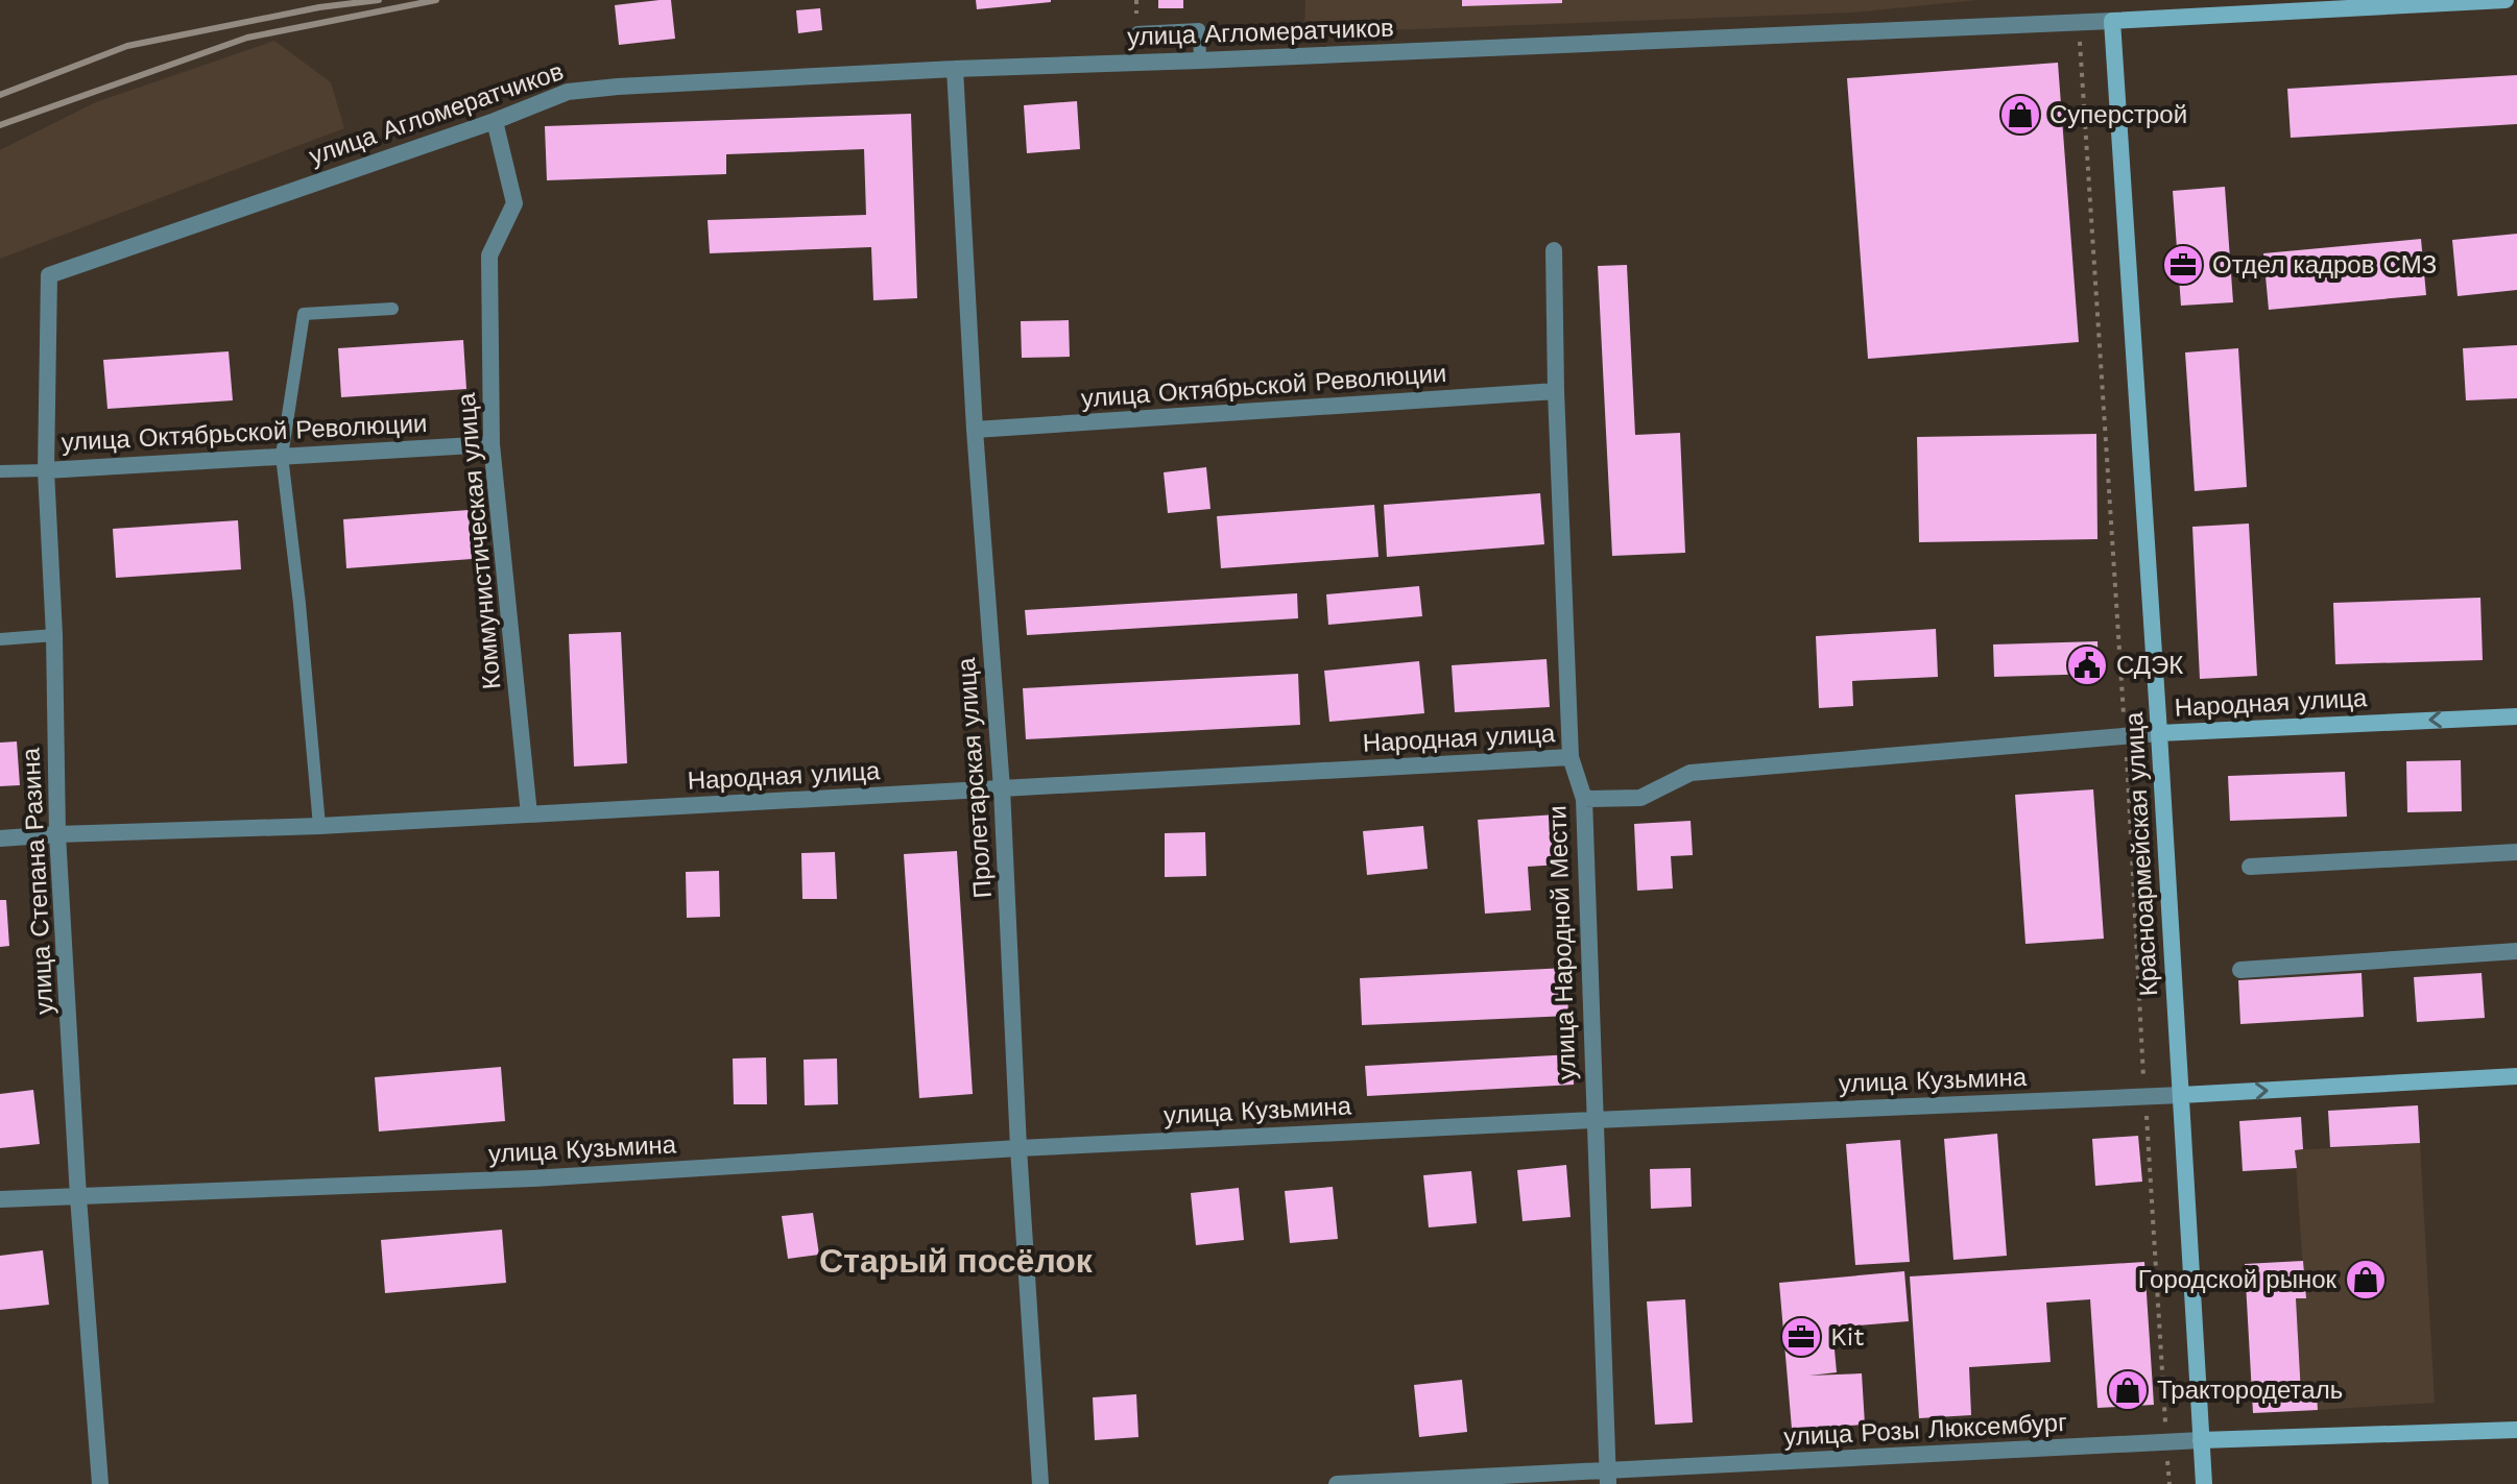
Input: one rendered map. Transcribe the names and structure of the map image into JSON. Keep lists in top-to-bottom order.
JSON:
{
  "streets": {
    "street": [
      "улица Агломератчиков",
      "улица Октябрьской Революции",
      "Коммунистическая улица",
      "Народная улица",
      "Пролетарская улица",
      "Красноармейская улица",
      "улица Степана Разина",
      "улица Народной Мести",
      "улица Кузьмина",
      "улица Розы Люксембург"
    ]
  },
  "crossings": [
    ["улица Агломератчиков", "Коммунистическая улица"],
    ["улица Агломератчиков", "Пролетарская улица"],
    ["улица Агломератчиков", "Красноармейская улица"],
    ["улица Агломератчиков", "улица Степана Разина"],
    ["улица Октябрьской Революции", "Коммунистическая улица"],
    ["улица Октябрьской Революции", "Пролетарская улица"],
    ["улица Октябрьской Революции", "улица Степана Разина"],
    ["улица Октябрьской Революции", "улица Народной Мести"],
    ["Коммунистическая улица", "Народная улица"],
    ["Народная улица", "Пролетарская улица"],
    ["Народная улица", "Красноармейская улица"],
    ["Народная улица", "улица Степана Разина"],
    ["Народная улица", "улица Народной Мести"],
    ["Пролетарская улица", "улица Кузьмина"],
    ["Красноармейская улица", "улица Кузьмина"],
    ["Красноармейская улица", "улица Розы Люксембург"],
    ["улица Степана Разина", "улица Кузьмина"],
    ["улица Народной Мести", "улица Кузьмина"],
    ["улица Народной Мести", "улица Розы Люксембург"]
  ],
  "districts": ["Старый посёлок"],
  "places": {
    "shop": ["Суперстрой", "Городской рынок", "Трактородеталь"],
    "office": ["Отдел кадров СМЗ", "Kit"],
    "public building": ["СДЭК"]
  }
}
